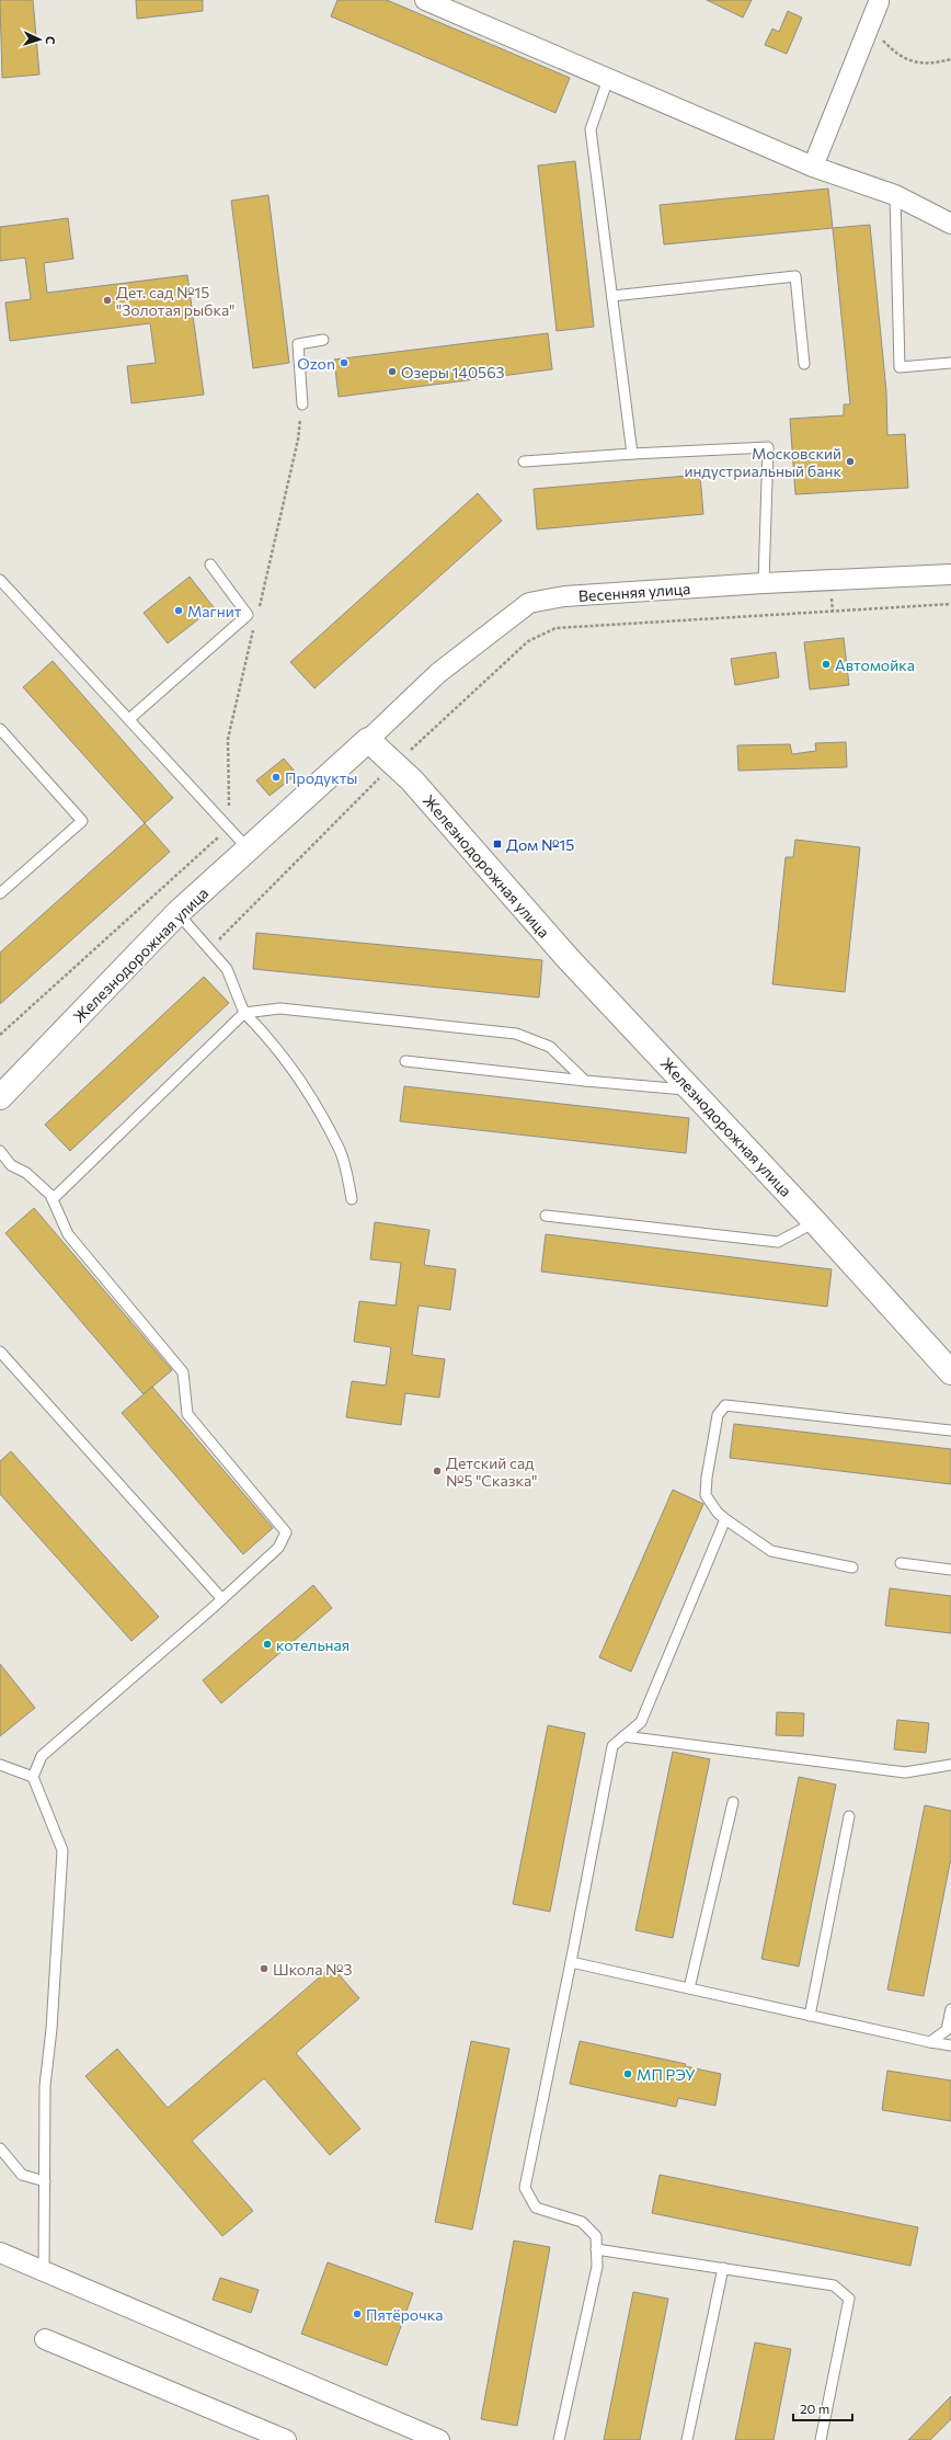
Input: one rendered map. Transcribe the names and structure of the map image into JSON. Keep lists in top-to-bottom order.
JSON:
{
  "streets": {
    "street": ["Весенняя улица", "Железнодорожная улица"]
  },
  "crossings": [
    ["Весенняя улица", "Железнодорожная улица"]
  ],
  "places": {
    "other": [
      "Дет. сад №15 \"Золотая рыбка\"",
      "Ozon",
      "Озеры 140563",
      "Московский индустриальный банк",
      "Магнит",
      "Автомойка",
      "Продукты",
      "Детский сад №5 \"Сказка\"",
      "котельная",
      "Школа №3",
      "МП РЭУ",
      "Пятёрочка"
    ],
    "transit": ["Дом №15"]
  },
  "scale_bar": "20 m",
  "north": "right"
}
